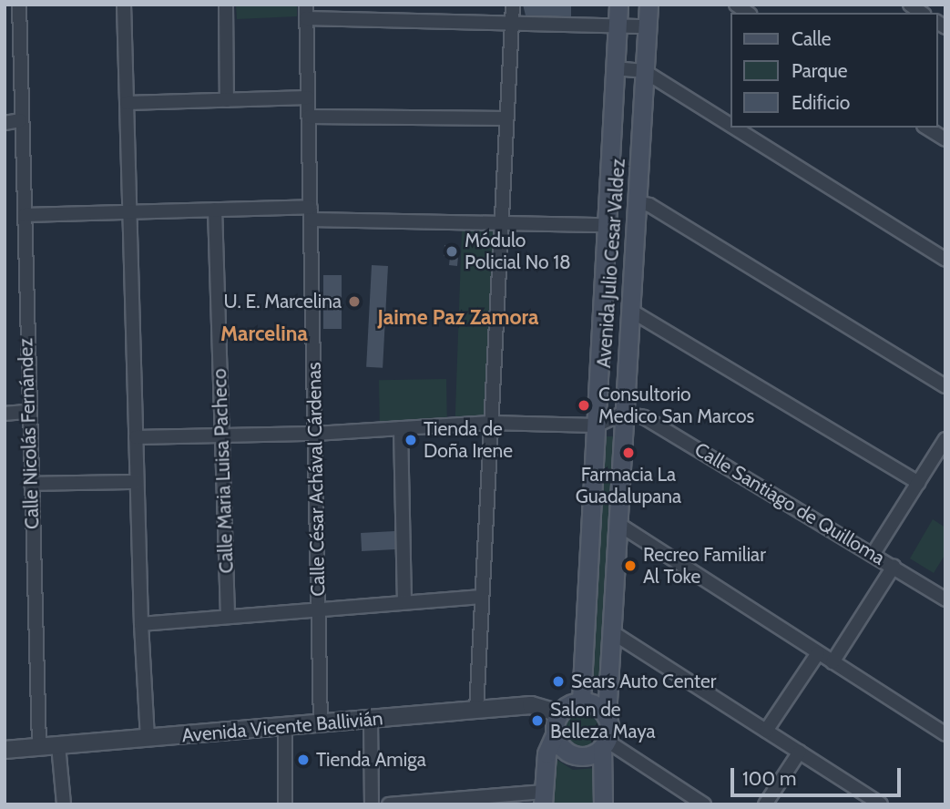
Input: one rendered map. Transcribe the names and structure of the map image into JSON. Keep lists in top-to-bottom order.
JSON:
{
  "streets": {
    "main road": ["Avenida Julio Cesar Valdez"],
    "street": [
      "Calle Nicolás Fernández",
      "Calle Maria Luisa Pacheco",
      "Calle César Achával Cárdenas",
      "Calle Santiago de Quilloma",
      "Avenida Vicente Ballivián"
    ]
  },
  "crossings": [
    ["Avenida Julio Cesar Valdez", "Calle Santiago de Quilloma"],
    ["Avenida Julio Cesar Valdez", "Avenida Vicente Ballivián"],
    ["Calle Nicolás Fernández", "Avenida Vicente Ballivián"],
    ["Calle César Achával Cárdenas", "Avenida Vicente Ballivián"]
  ],
  "districts": ["Jaime Paz Zamora", "Marcelina"],
  "places": [
    "Módulo Policial No 18",
    "U. E. Marcelina",
    "Consultorio Medico San Marcos",
    "Tienda de Doña Irene",
    "Farmacia La Guadalupana",
    "Recreo Familiar Al Toke",
    "Sears Auto Center",
    "Salon de Belleza Maya",
    "Tienda Amiga"
  ],
  "legend": ["Calle", "Parque", "Edificio"],
  "scale_bar": "100 m"
}
